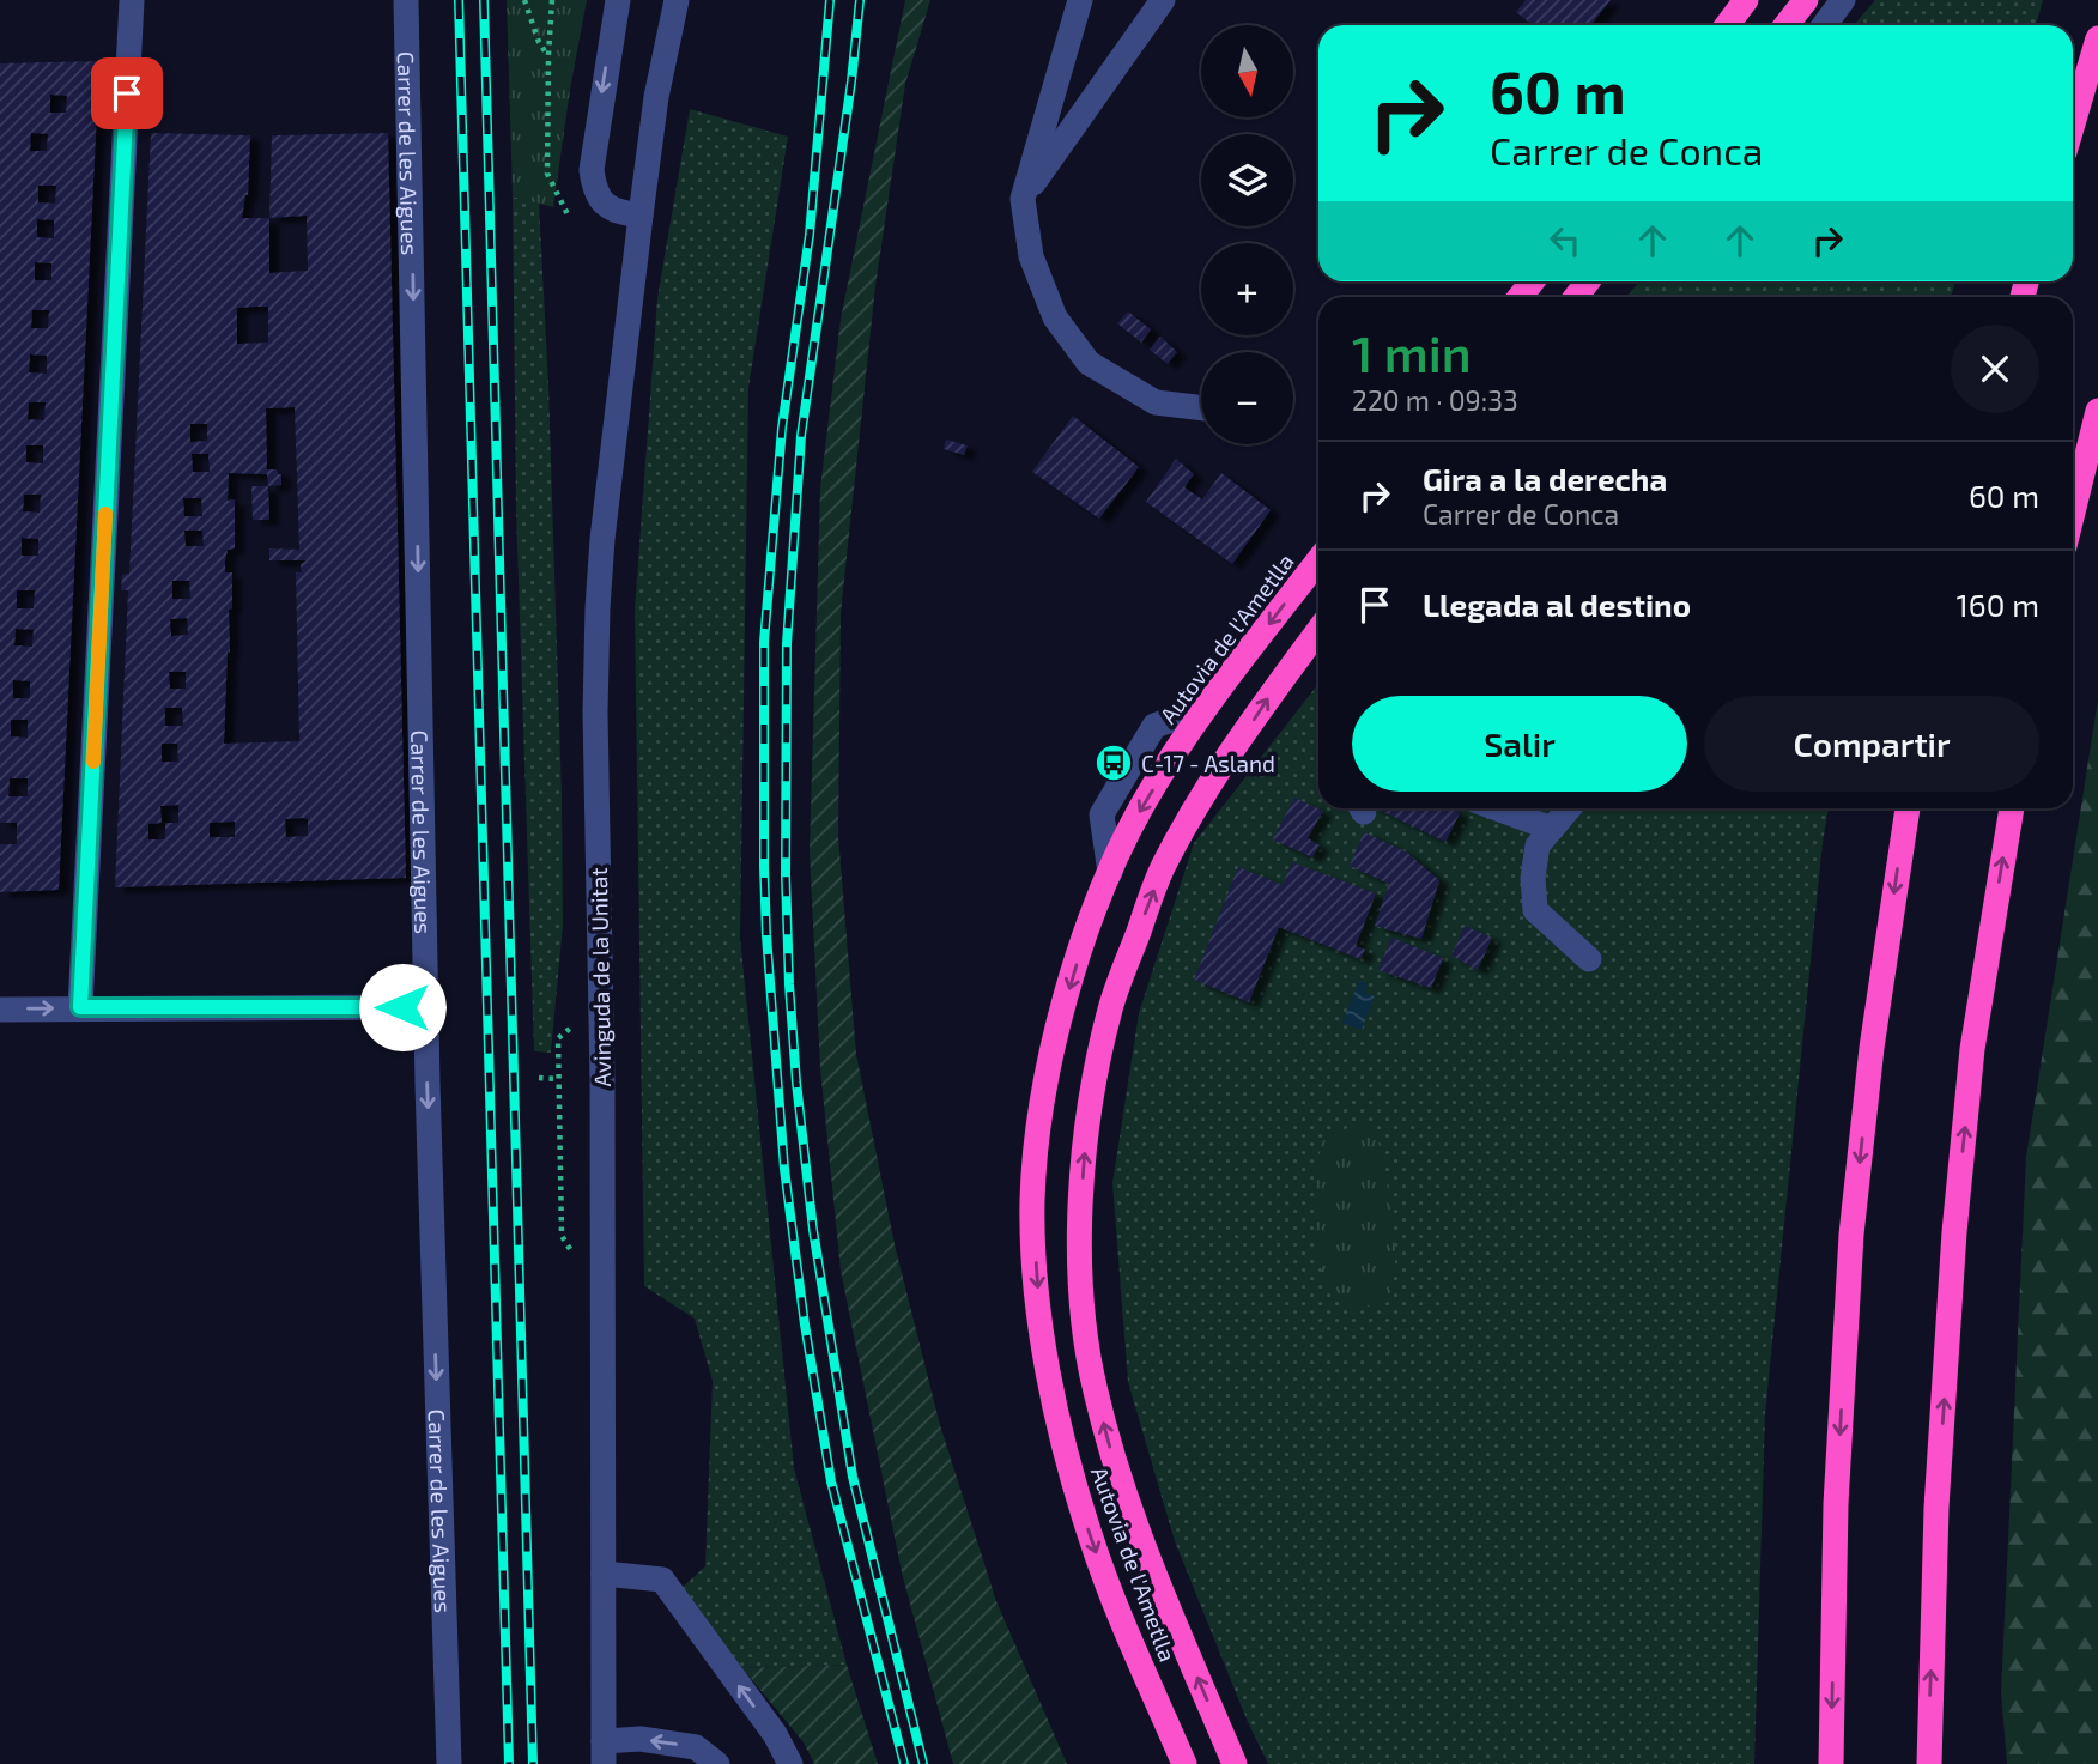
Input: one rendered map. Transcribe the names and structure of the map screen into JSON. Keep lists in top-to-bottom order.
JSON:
{
  "streets": {
    "highway": ["Autovia de l'Ametlla"],
    "street": ["Carrer de les Aigues", "Avinguda de la Unitat"]
  },
  "one_way": ["Carrer de les Aigues"],
  "places": {
    "bus stop": ["C-17 - Asland"]
  },
  "north": "bottom",
  "page": {
    "map_buttons": ["+", "−"],
    "turn": ["60 m", "Carrer de Conca"],
    "heading": ["1 min", "220 m · 09:33"],
    "list": [
      {
        "name": "Gira a la derecha",
        "note": "Carrer de Conca",
        "value": "60 m"
      },
      {
        "name": "Llegada al destino",
        "value": "160 m"
      }
    ],
    "buttons": ["Salir", "Compartir"]
  }
}
